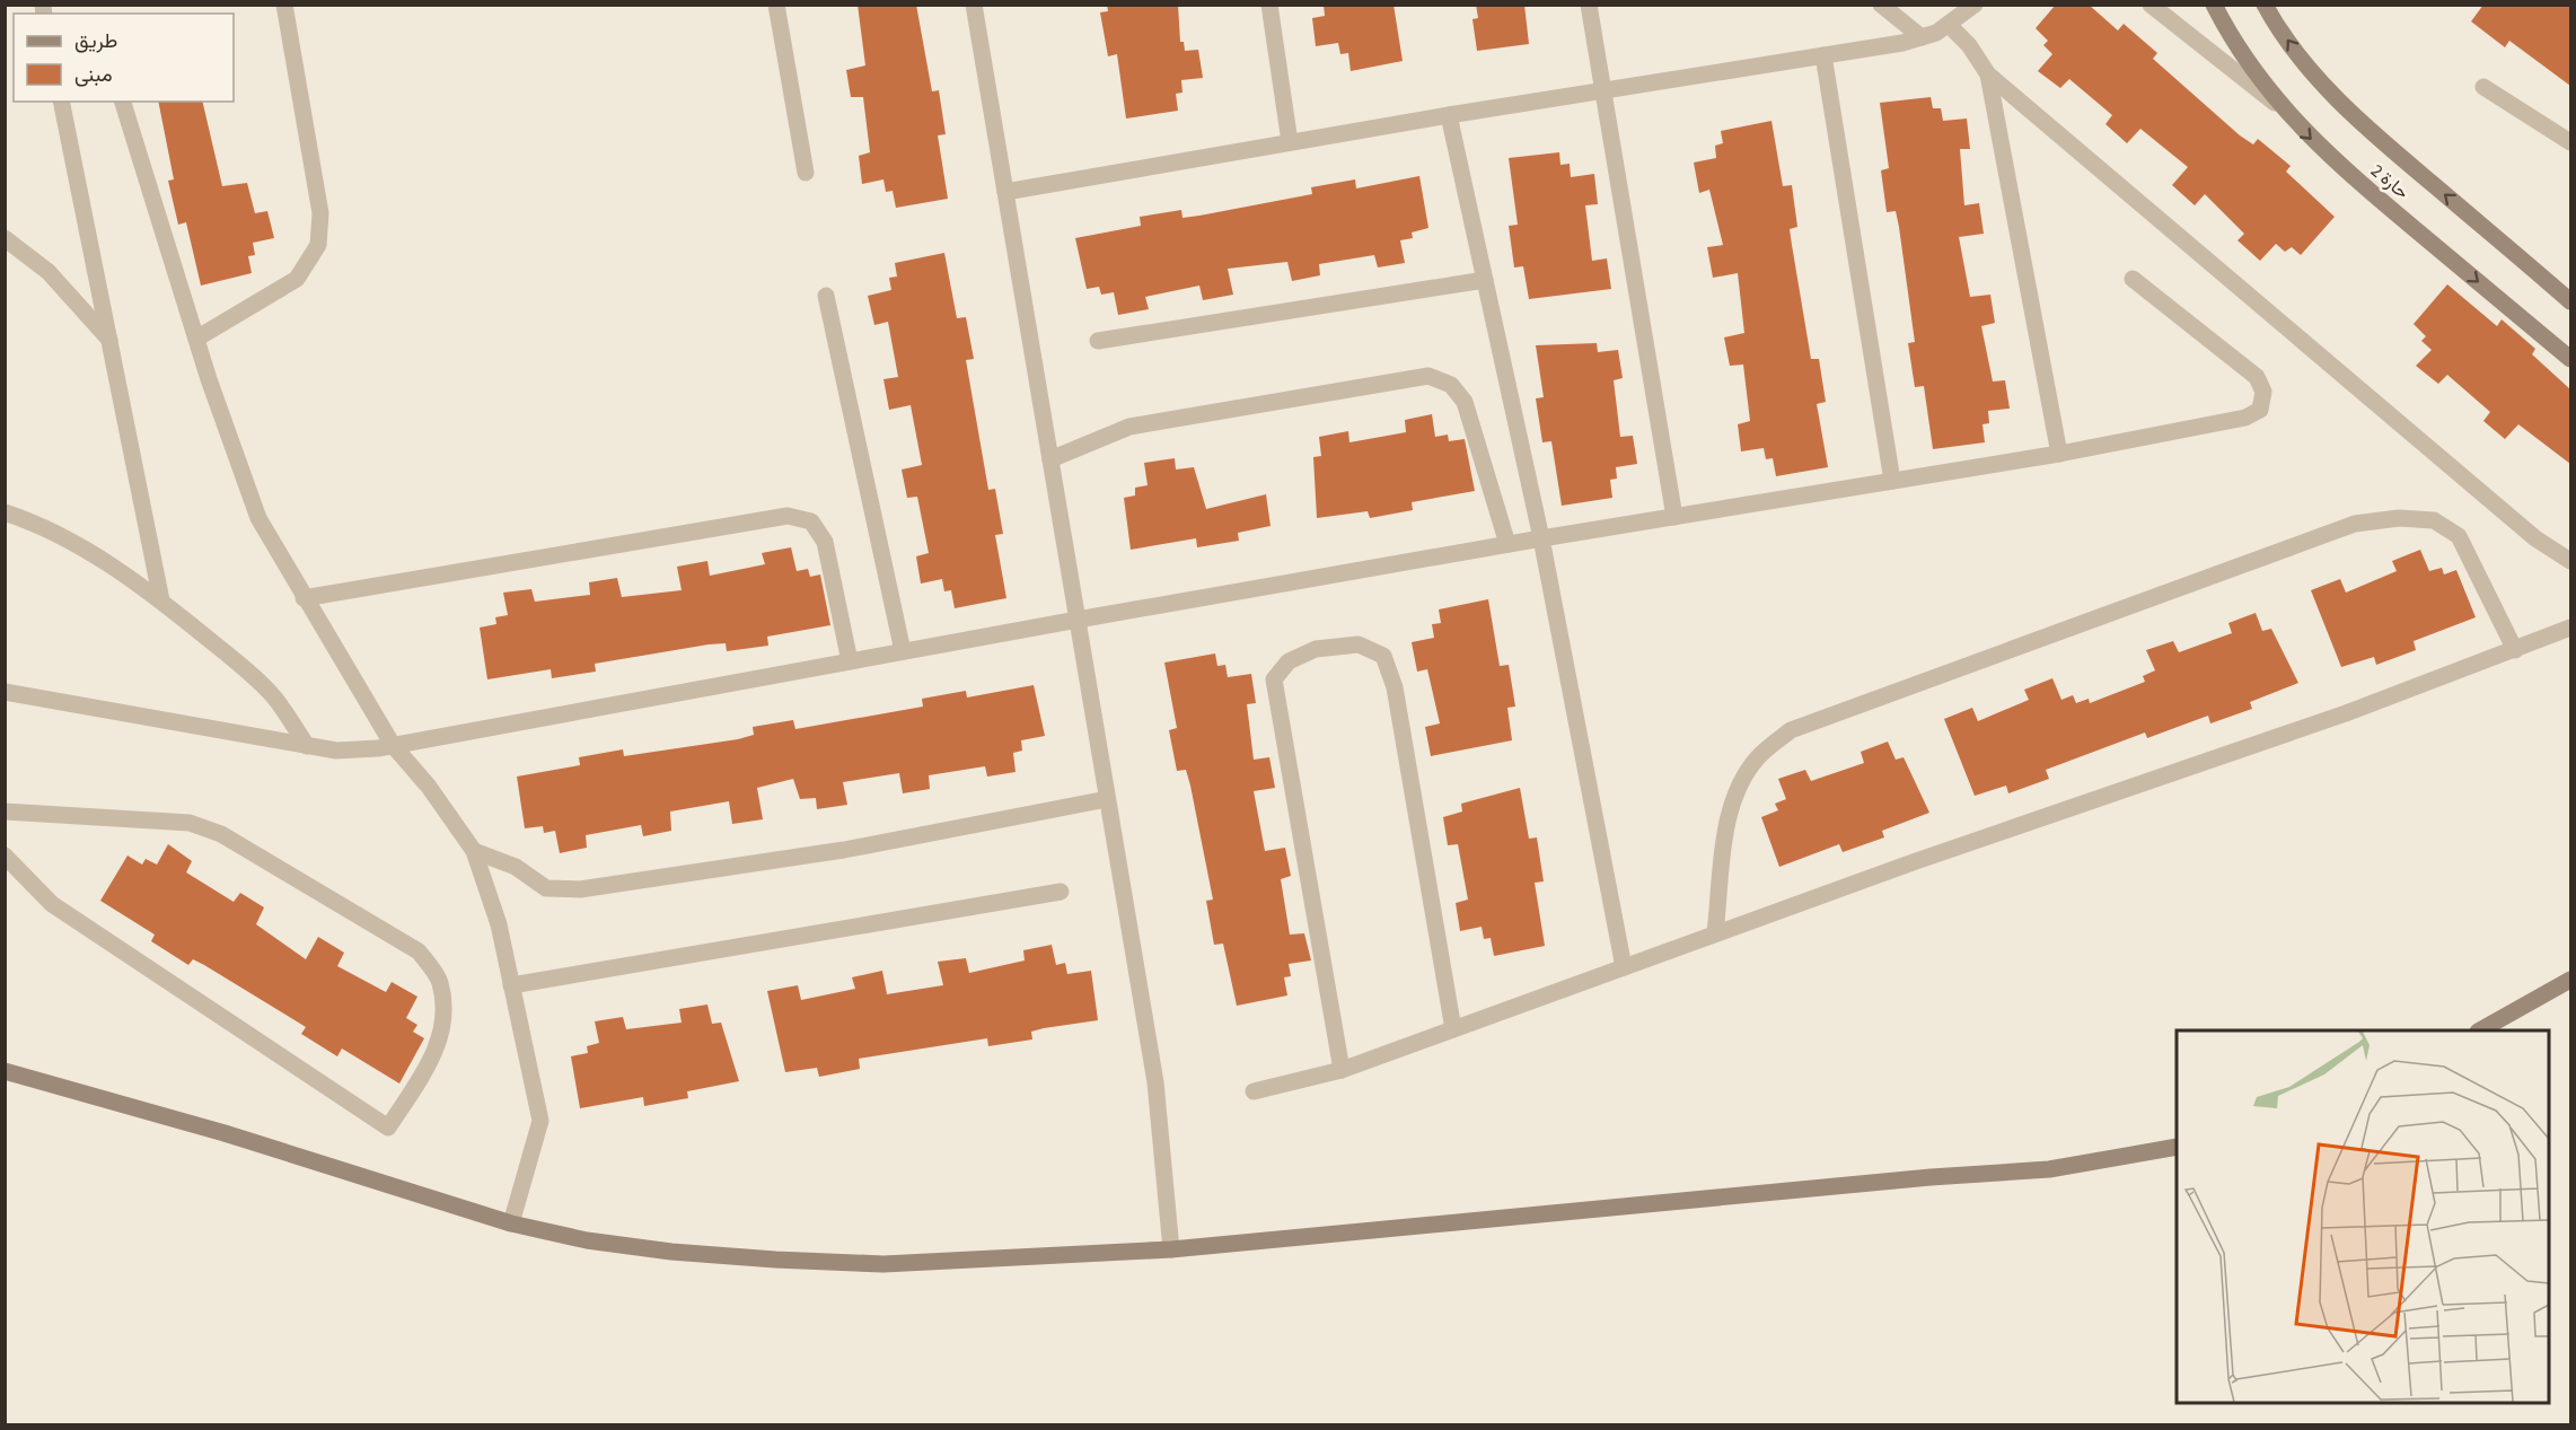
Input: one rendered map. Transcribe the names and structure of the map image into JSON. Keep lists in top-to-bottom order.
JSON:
{
  "streets": {
    "street": ["حارة 2"]
  },
  "legend": ["طريق", "مبنى"]
}
